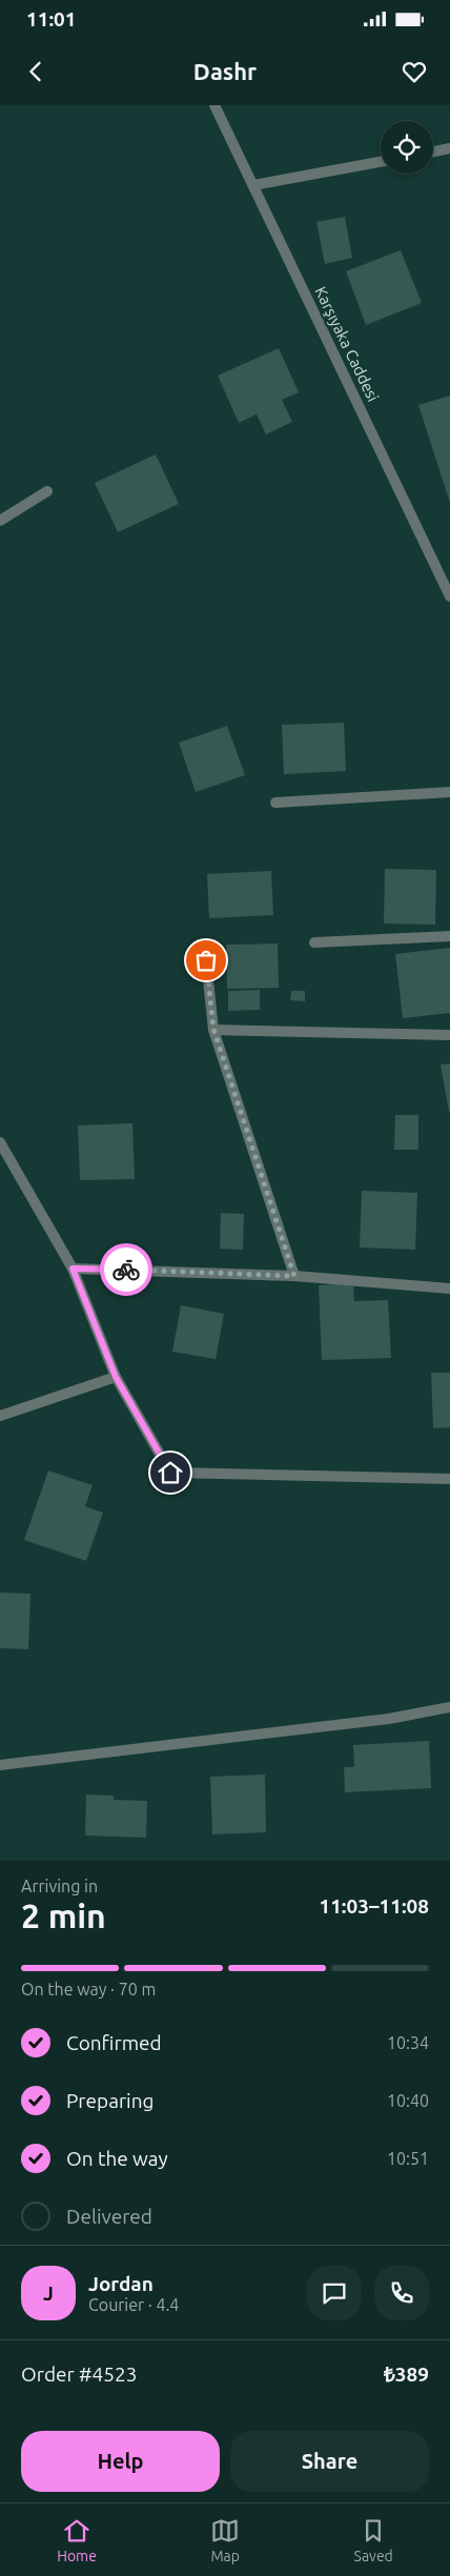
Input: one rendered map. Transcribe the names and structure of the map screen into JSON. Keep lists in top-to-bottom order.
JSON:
{
  "streets": {
    "street": ["Karşıyaka Caddesi"]
  },
  "page": {
    "status": "11:01",
    "header": "Dashr",
    "heading": ["2 min", "Arriving in", "11:03–11:08"],
    "panel": [
      "Jordan",
      "Courier · 4.4",
      "Order #4523",
      "₺389"
    ],
    "bar": "On the way · 70 m",
    "list": [
      ["Confirmed", "10:34"],
      ["Preparing", "10:40"],
      ["On the way", "10:51"],
      "Delivered"
    ],
    "round": "J",
    "buttons": ["Help", "Share"],
    "tabs": ["Home", "Map", "Saved"]
  }
}
